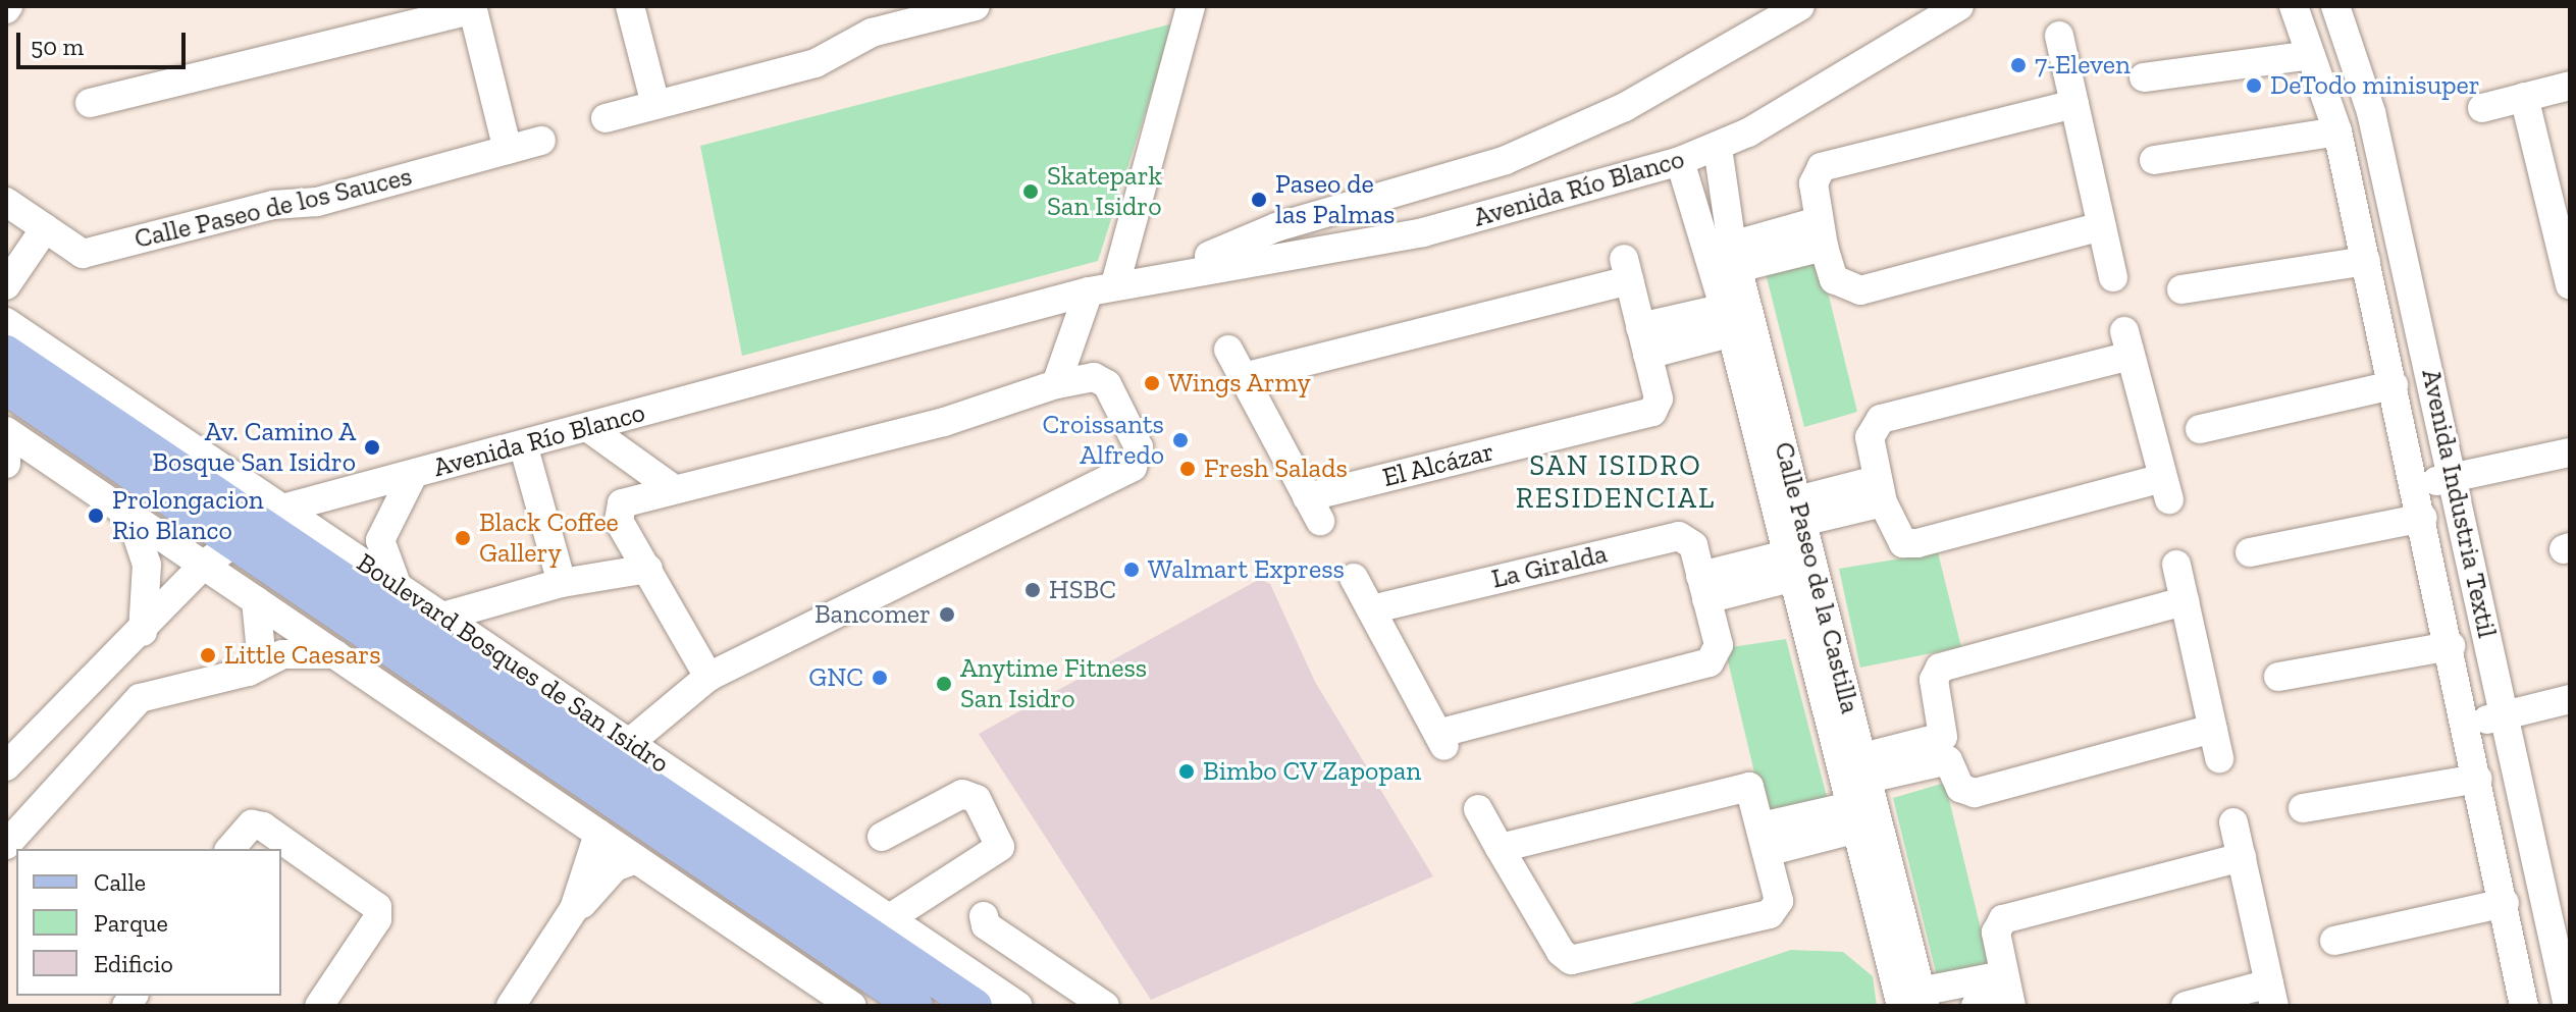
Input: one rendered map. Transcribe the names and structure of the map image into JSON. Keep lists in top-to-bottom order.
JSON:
{
  "streets": {
    "main road": ["Boulevard Bosques de San Isidro"],
    "street": [
      "Avenida Río Blanco",
      "Calle Paseo de los Sauces",
      "El Alcázar",
      "Avenida Industria Textil",
      "La Giralda",
      "Calle Paseo de la Castilla"
    ]
  },
  "crossings": [
    ["Avenida Río Blanco", "Calle Paseo de la Castilla"],
    ["Avenida Río Blanco", "Boulevard Bosques de San Isidro"]
  ],
  "districts": ["SAN ISIDRO RESIDENCIAL"],
  "places": [
    "7-Eleven",
    "DeTodo minisuper",
    "Skatepark San Isidro",
    "Paseo de las Palmas",
    "Wings Army",
    "Croissants Alfredo",
    "Av. Camino A Bosque San Isidro",
    "Fresh Salads",
    "Prolongacion Rio Blanco",
    "Black Coffee Gallery",
    "Walmart Express",
    "HSBC",
    "Bancomer",
    "Little Caesars",
    "GNC",
    "Anytime Fitness San Isidro",
    "Bimbo CV Zapopan"
  ],
  "legend": ["Calle", "Parque", "Edificio"],
  "scale_bar": "50 m"
}
